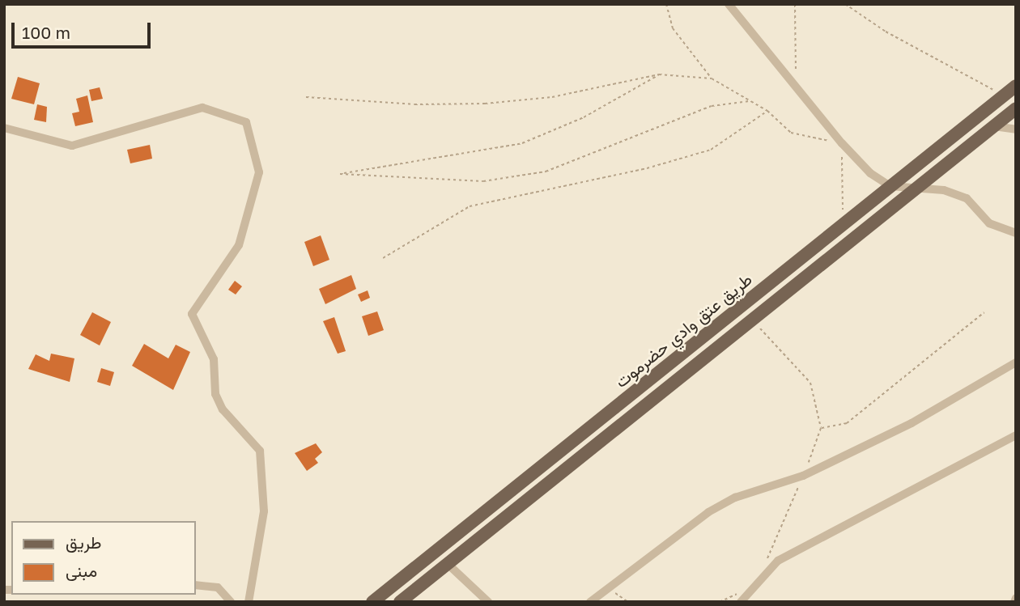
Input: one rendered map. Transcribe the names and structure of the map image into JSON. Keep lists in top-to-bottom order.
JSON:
{
  "streets": {
    "main road": ["طريق عتق وادي حضرموت"]
  },
  "legend": ["طريق", "مبنى"],
  "scale_bar": "100 m"
}
